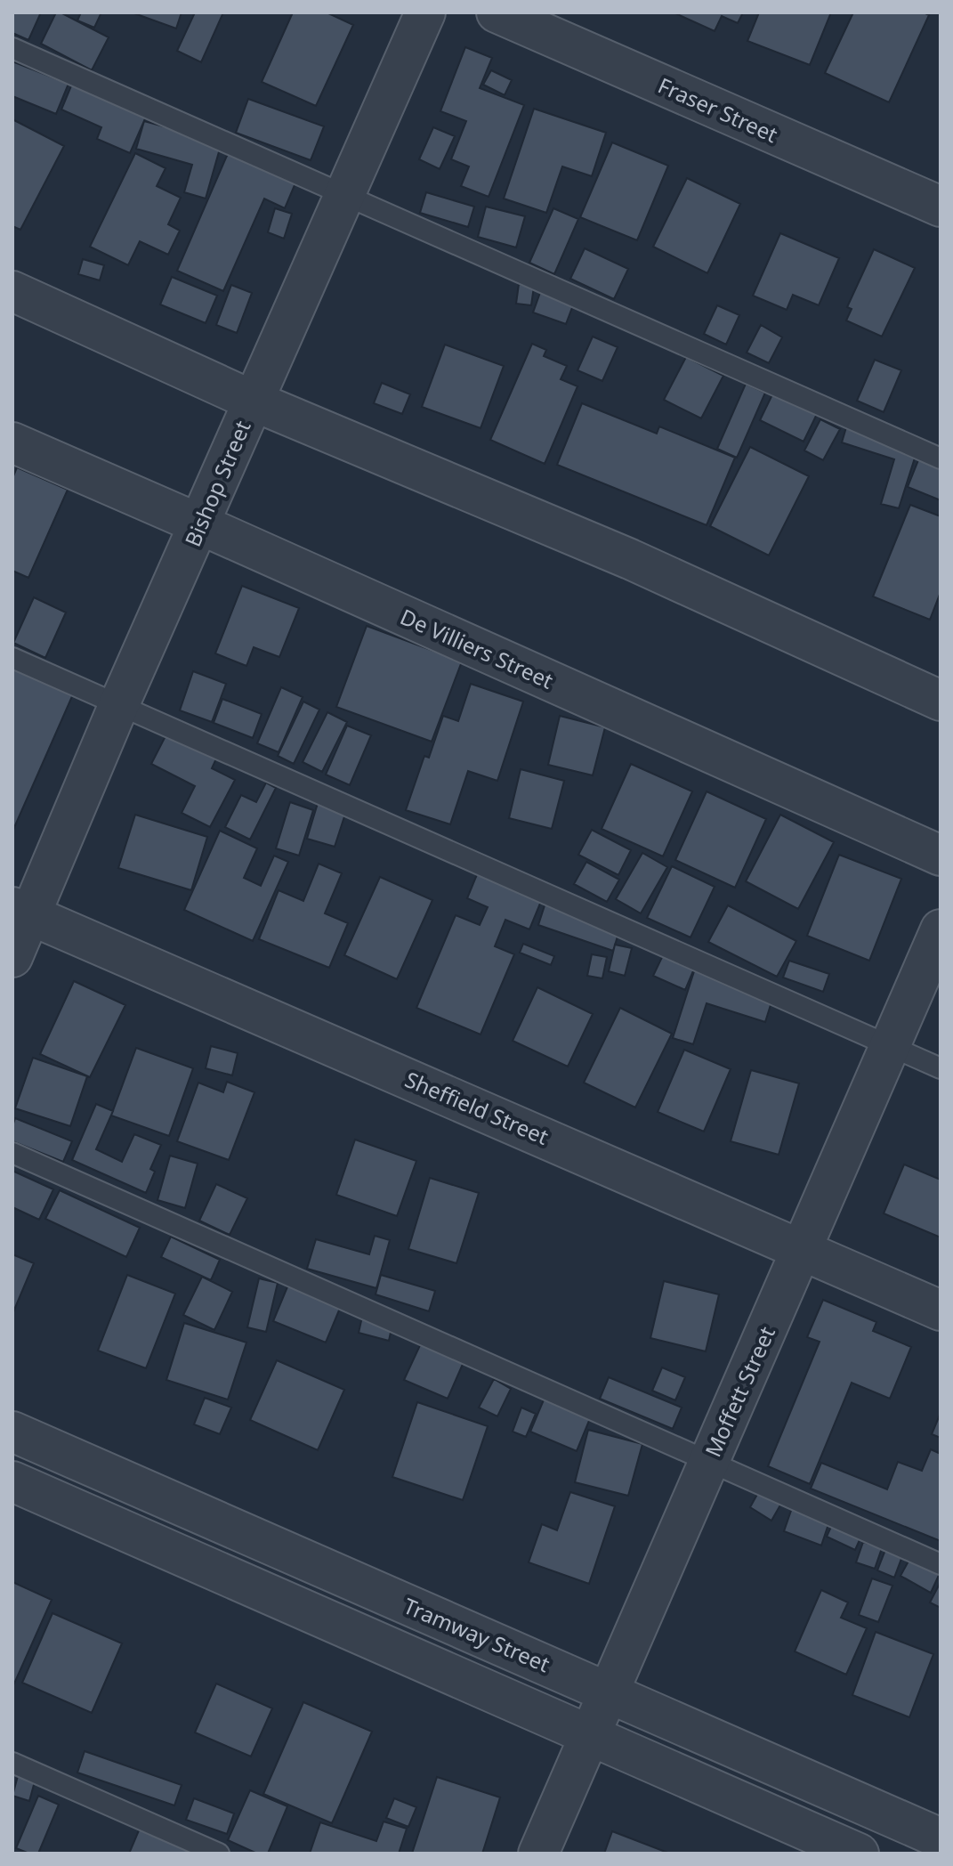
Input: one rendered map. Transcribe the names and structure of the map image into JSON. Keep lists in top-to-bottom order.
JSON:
{
  "streets": {
    "street": [
      "Fraser Street",
      "Bishop Street",
      "De Villiers Street",
      "Sheffield Street",
      "Moffett Street",
      "Tramway Street"
    ]
  },
  "crossings": [
    ["Bishop Street", "De Villiers Street"],
    ["Bishop Street", "Sheffield Street"],
    ["Sheffield Street", "Moffett Street"],
    ["Moffett Street", "Tramway Street"]
  ]
}
